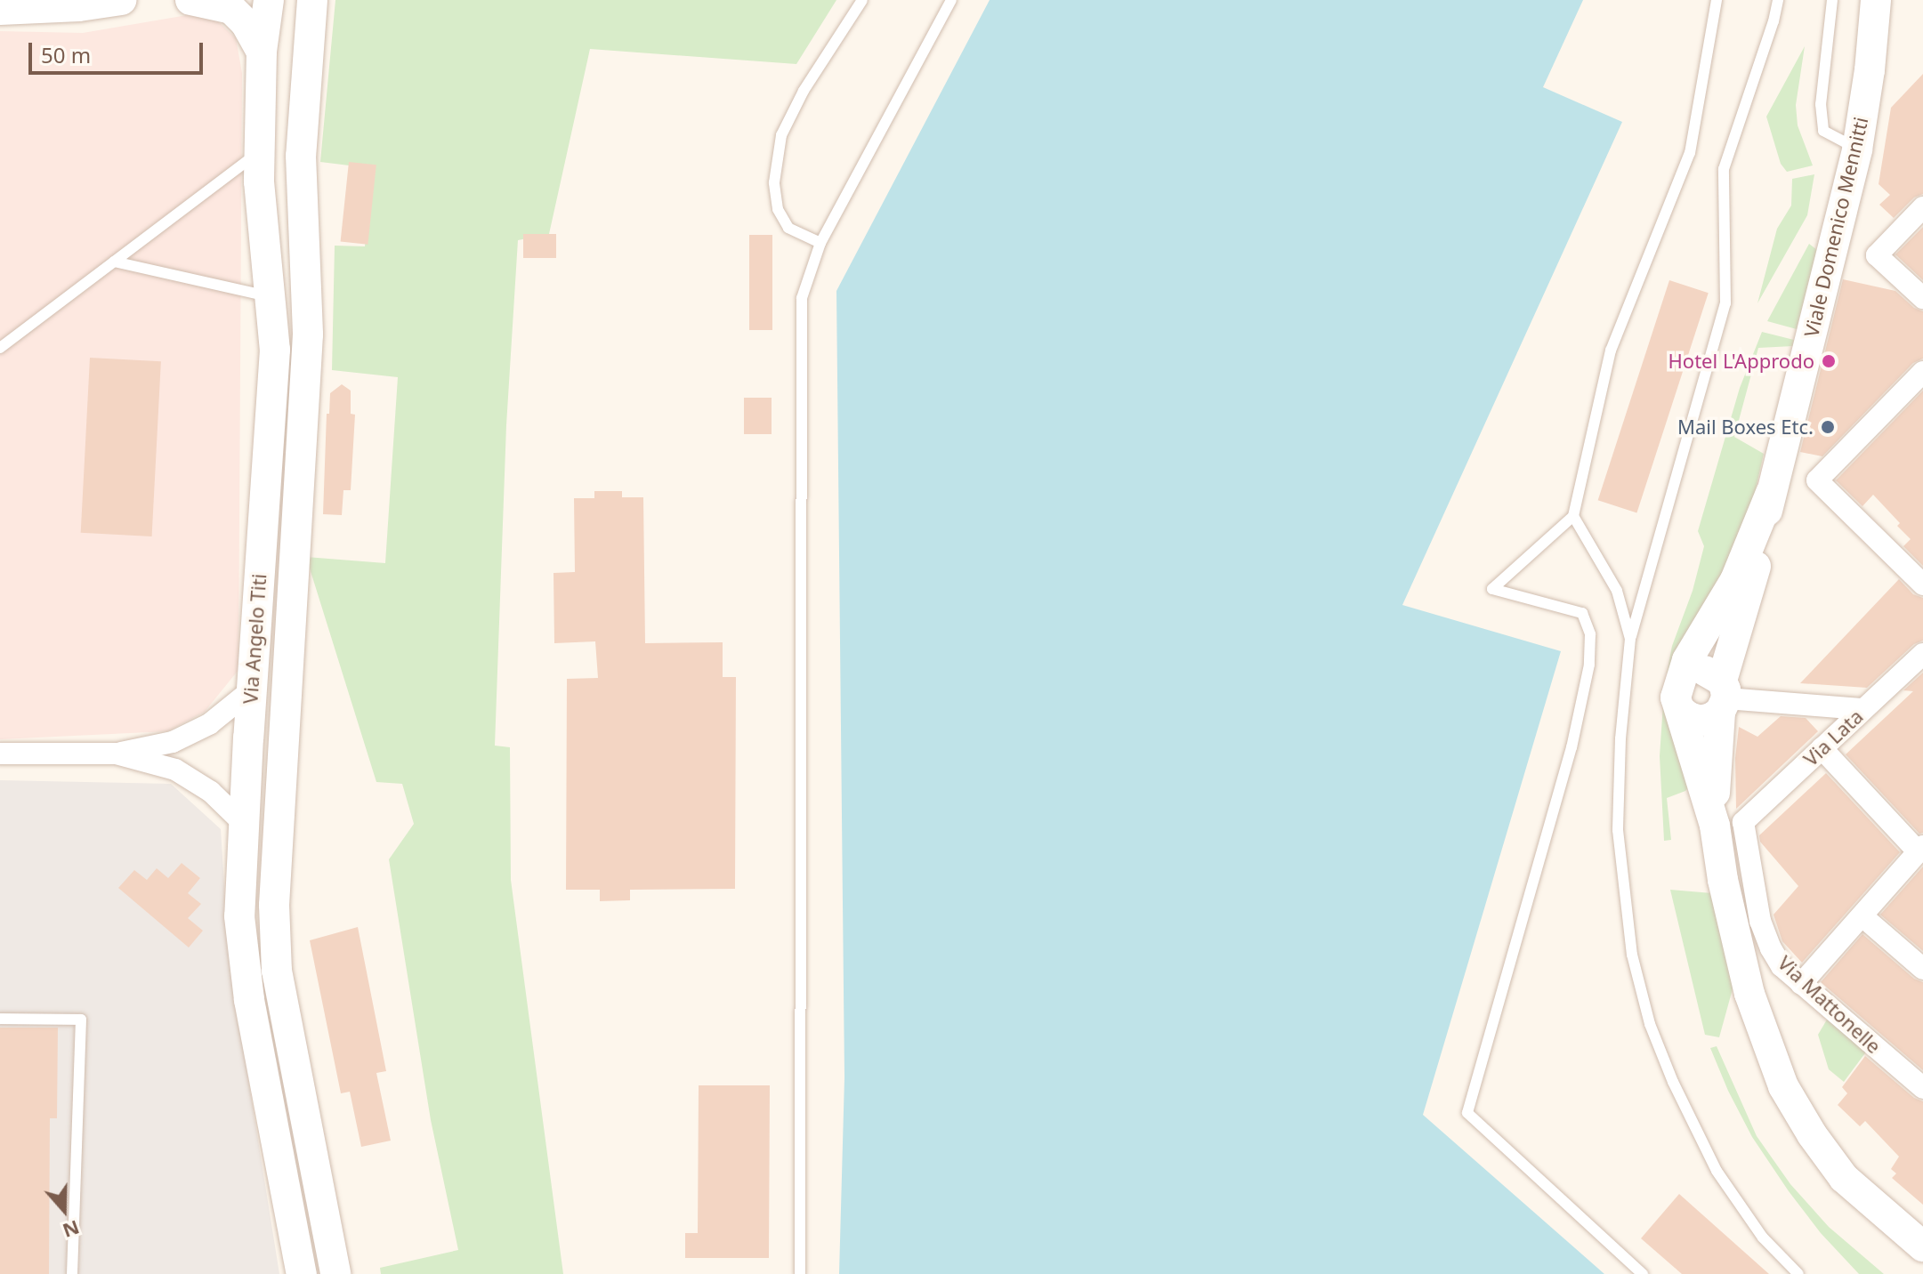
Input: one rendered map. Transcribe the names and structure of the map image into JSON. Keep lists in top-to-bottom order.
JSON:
{
  "streets": {
    "main road": ["Viale Domenico Mennitti", "Via Angelo Titi"],
    "street": ["Via Lata", "Via Mattonelle"]
  },
  "crossings": [
    ["Viale Domenico Mennitti", "Via Lata"],
    ["Viale Domenico Mennitti", "Via Mattonelle"],
    ["Via Lata", "Via Mattonelle"]
  ],
  "places": ["Hotel L'Approdo", "Mail Boxes Etc."],
  "scale_bar": "50 m",
  "north": "bottom"
}
